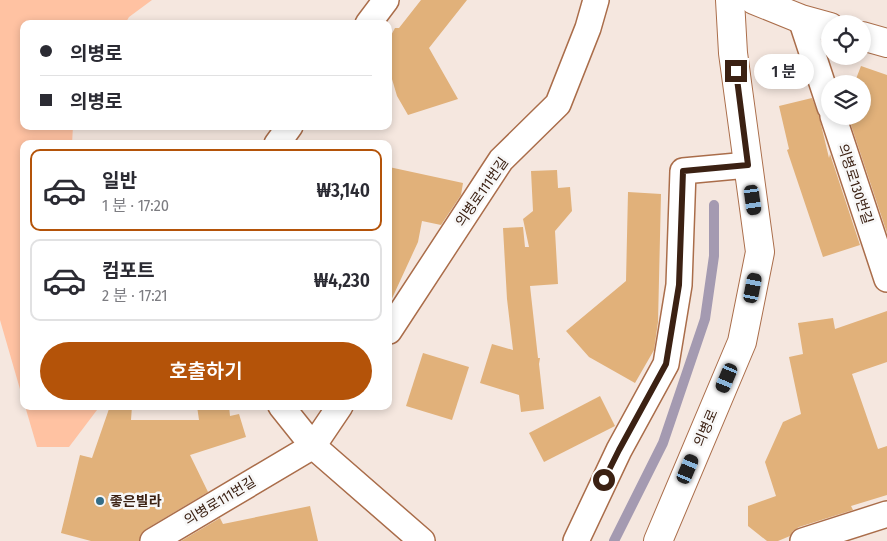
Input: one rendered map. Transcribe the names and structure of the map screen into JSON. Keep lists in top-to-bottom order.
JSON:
{
  "streets": {
    "street": ["의병로130번길", "의병로111번길", "의병로"]
  },
  "places": ["좋은빌라"],
  "page": {
    "banner": ["의병로", "의병로"],
    "bubble": "1 분",
    "list": [
      {
        "name": "일반",
        "note": "1 분 · 17:20",
        "value": "₩3,140"
      },
      {
        "name": "컴포트",
        "note": "2 분 · 17:21",
        "value": "₩4,230"
      }
    ],
    "buttons": "호출하기"
  }
}
